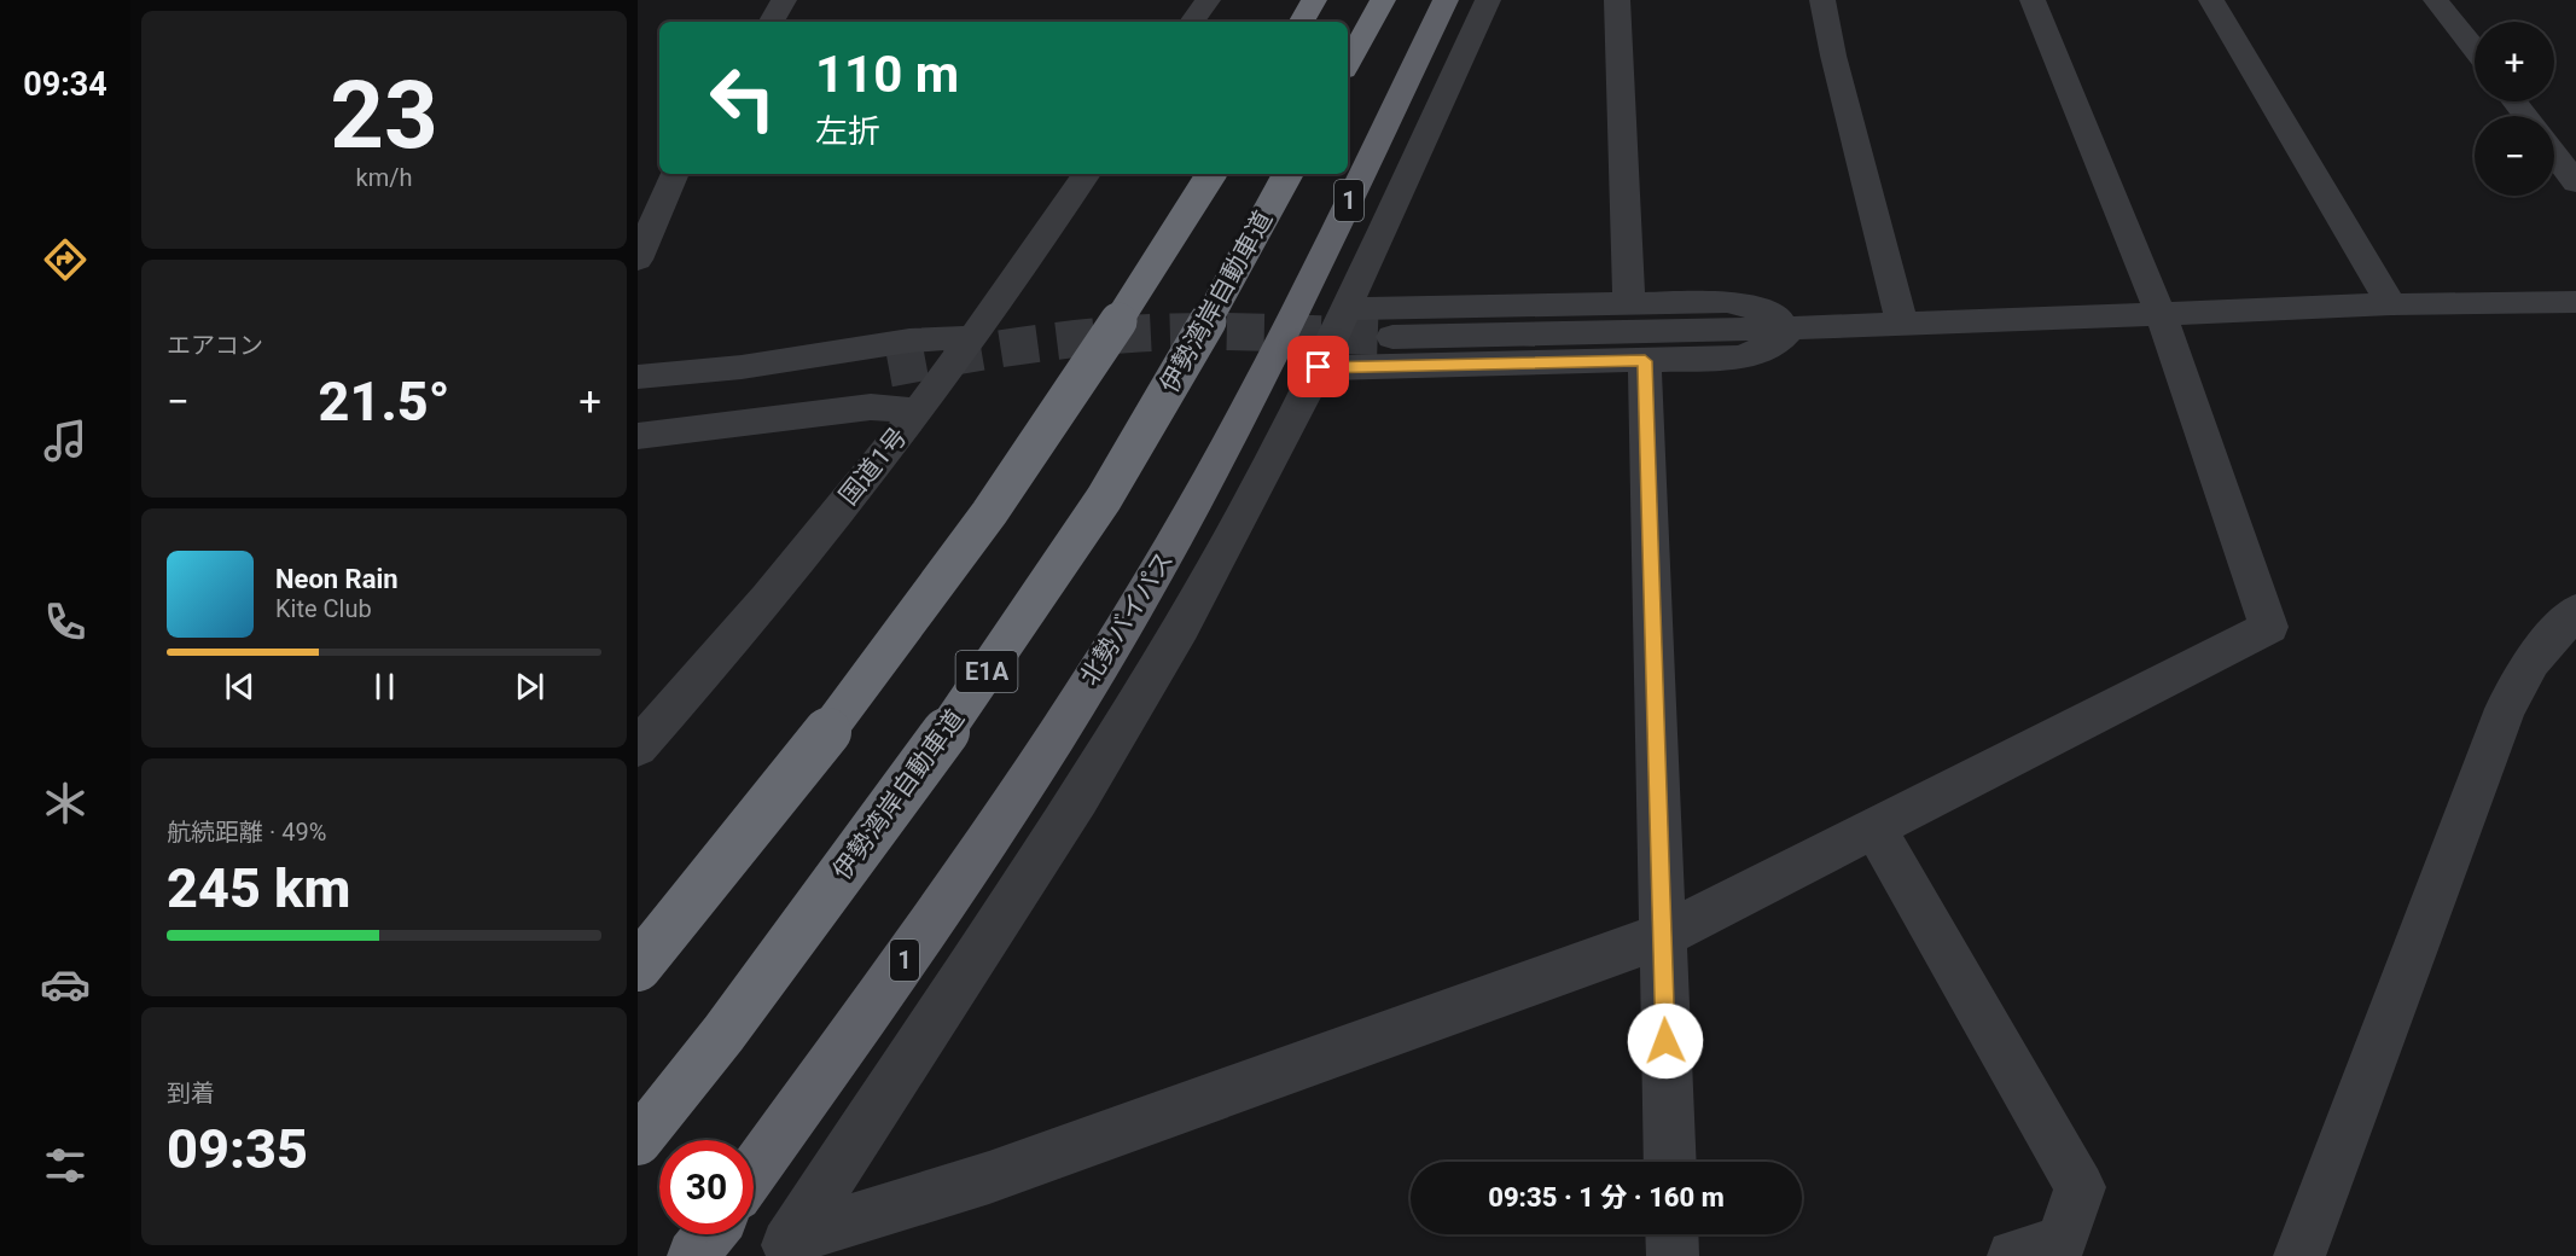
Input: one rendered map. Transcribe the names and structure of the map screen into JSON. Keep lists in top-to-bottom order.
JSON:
{
  "streets": {
    "highway": [
      "1",
      "伊勢湾岸自動車道",
      "北勢バイパス",
      "E1A"
    ],
    "street": ["国道1号"]
  },
  "page": {
    "tabs": "09:34",
    "tile": [
      ["23", "km/h"],
      "エアコン",
      ["航続距離 · 49%", "245 km"],
      ["到着", "09:35"]
    ],
    "map_buttons": ["+", "−"],
    "turn": ["110 m", "左折"],
    "heat": ["−", "21.5°", "+"],
    "song": ["Neon Rain", "Kite Club"],
    "limit": "30",
    "trip": "09:35 · 1 分 · 160 m"
  }
}
